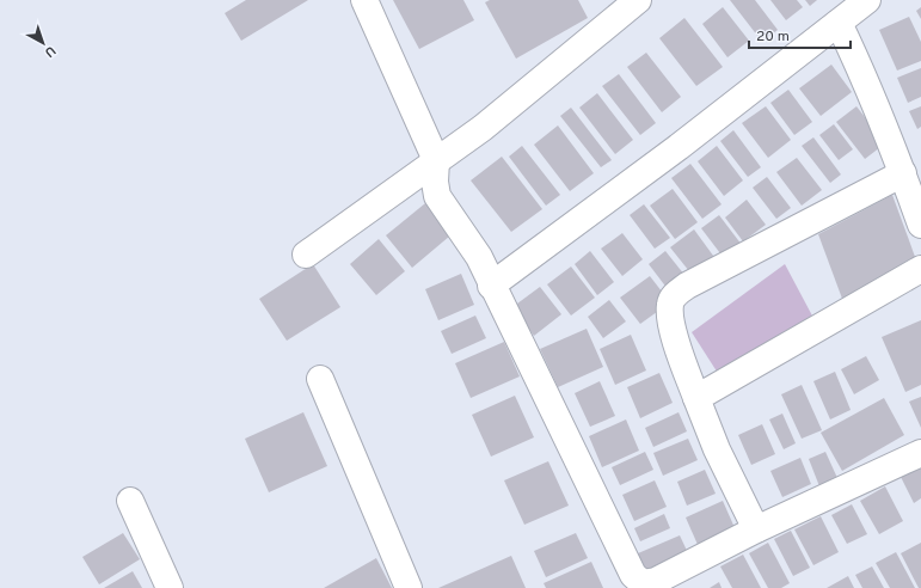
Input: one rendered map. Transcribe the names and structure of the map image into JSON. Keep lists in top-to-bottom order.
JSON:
{
  "scale_bar": "20 m",
  "north": "bottom right"
}
